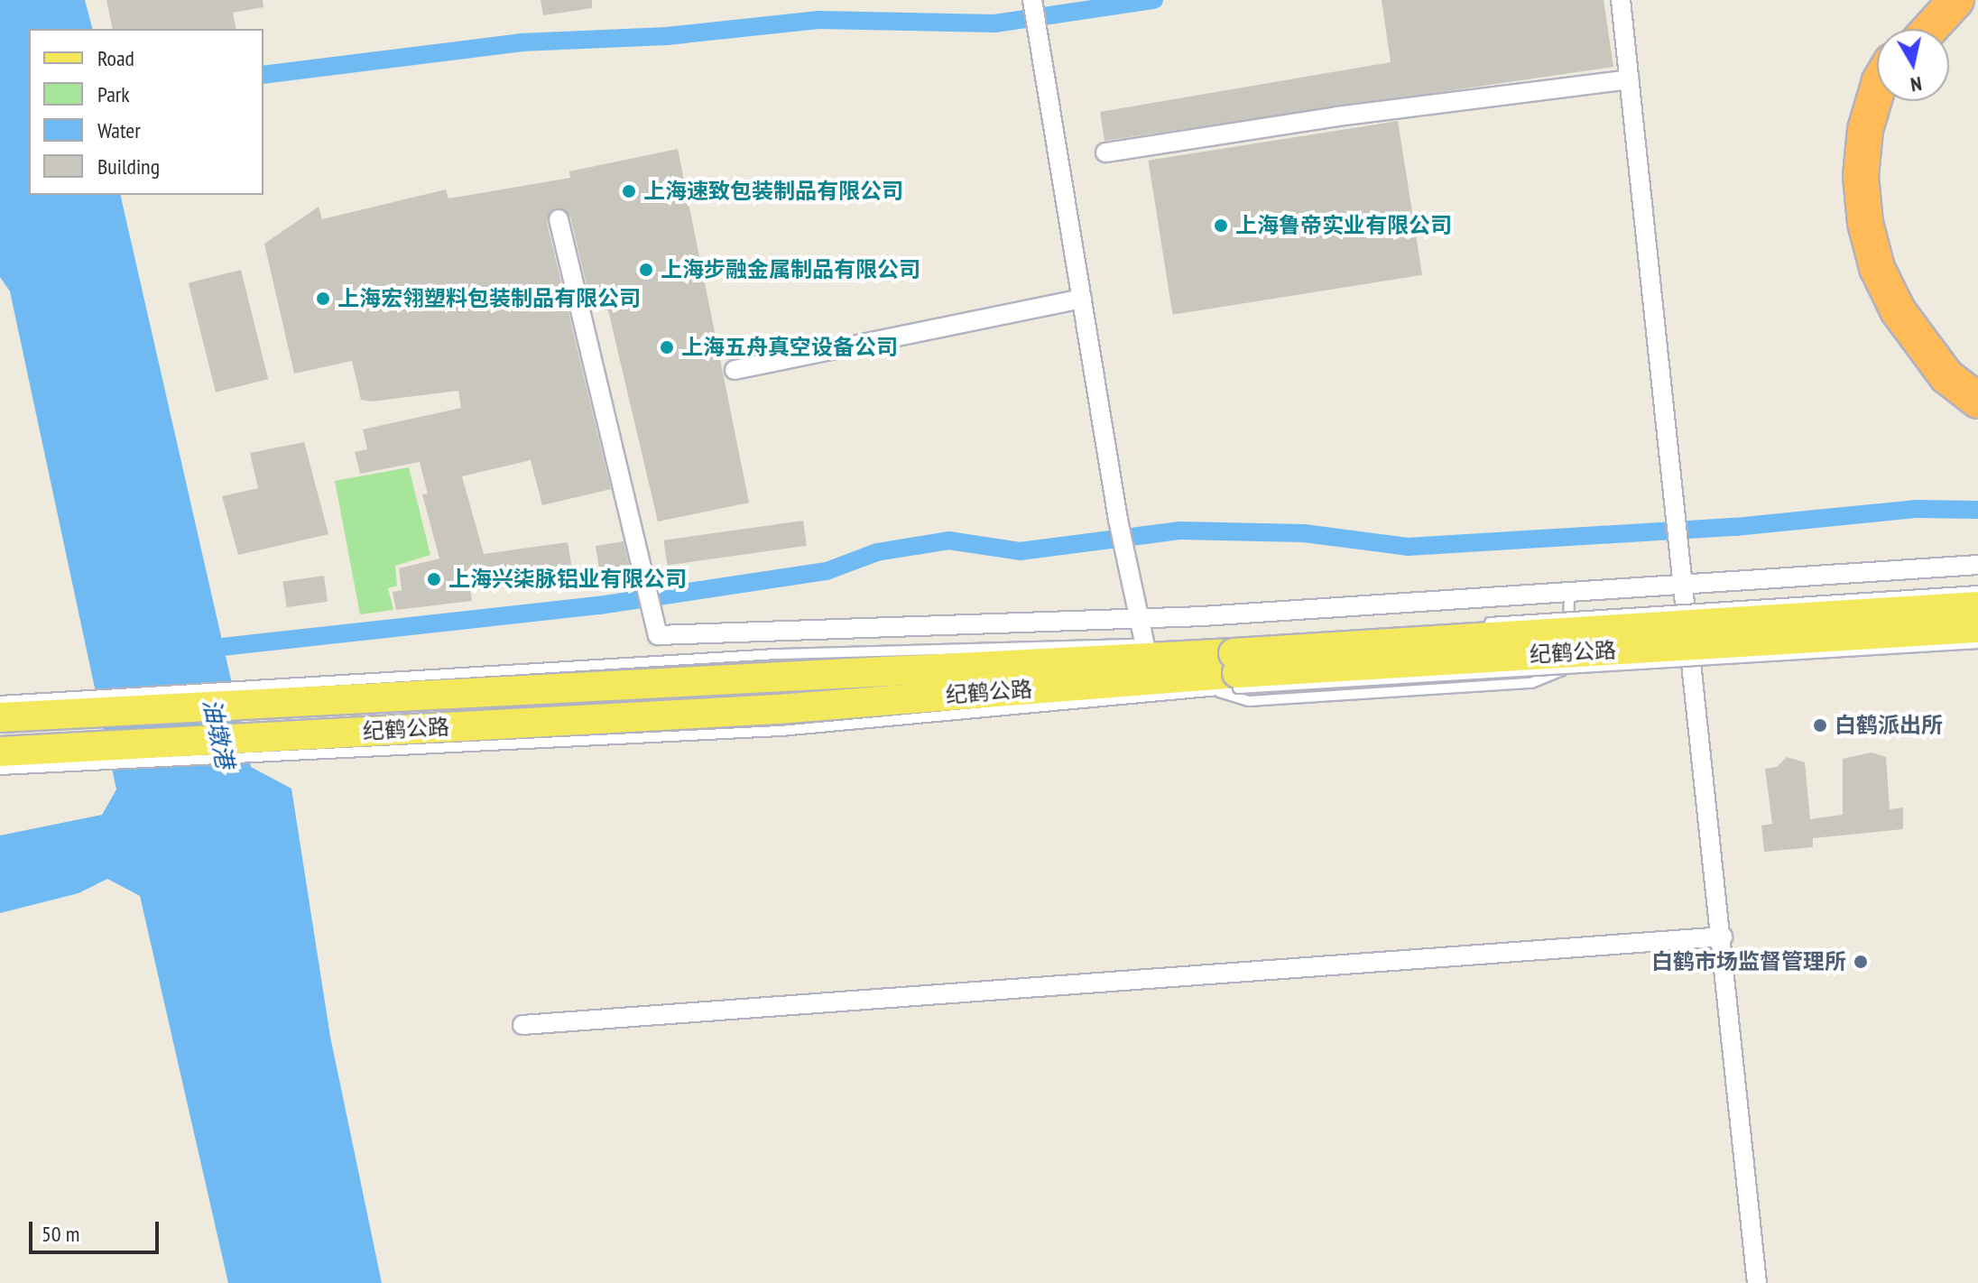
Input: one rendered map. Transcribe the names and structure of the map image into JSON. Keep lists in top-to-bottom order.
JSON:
{
  "streets": {
    "main road": ["纪鹤公路"]
  },
  "water": ["油墩港"],
  "places": [
    "上海速致包装制品有限公司",
    "上海鲁帝实业有限公司",
    "上海步融金属制品有限公司",
    "上海宏翎塑料包装制品有限公司",
    "上海五舟真空设备公司",
    "上海兴柒脉铝业有限公司",
    "白鹤派出所",
    "白鹤市场监督管理所"
  ],
  "legend": [
    "Road",
    "Park",
    "Water",
    "Building"
  ],
  "scale_bar": "50 m",
  "north": "bottom"
}
